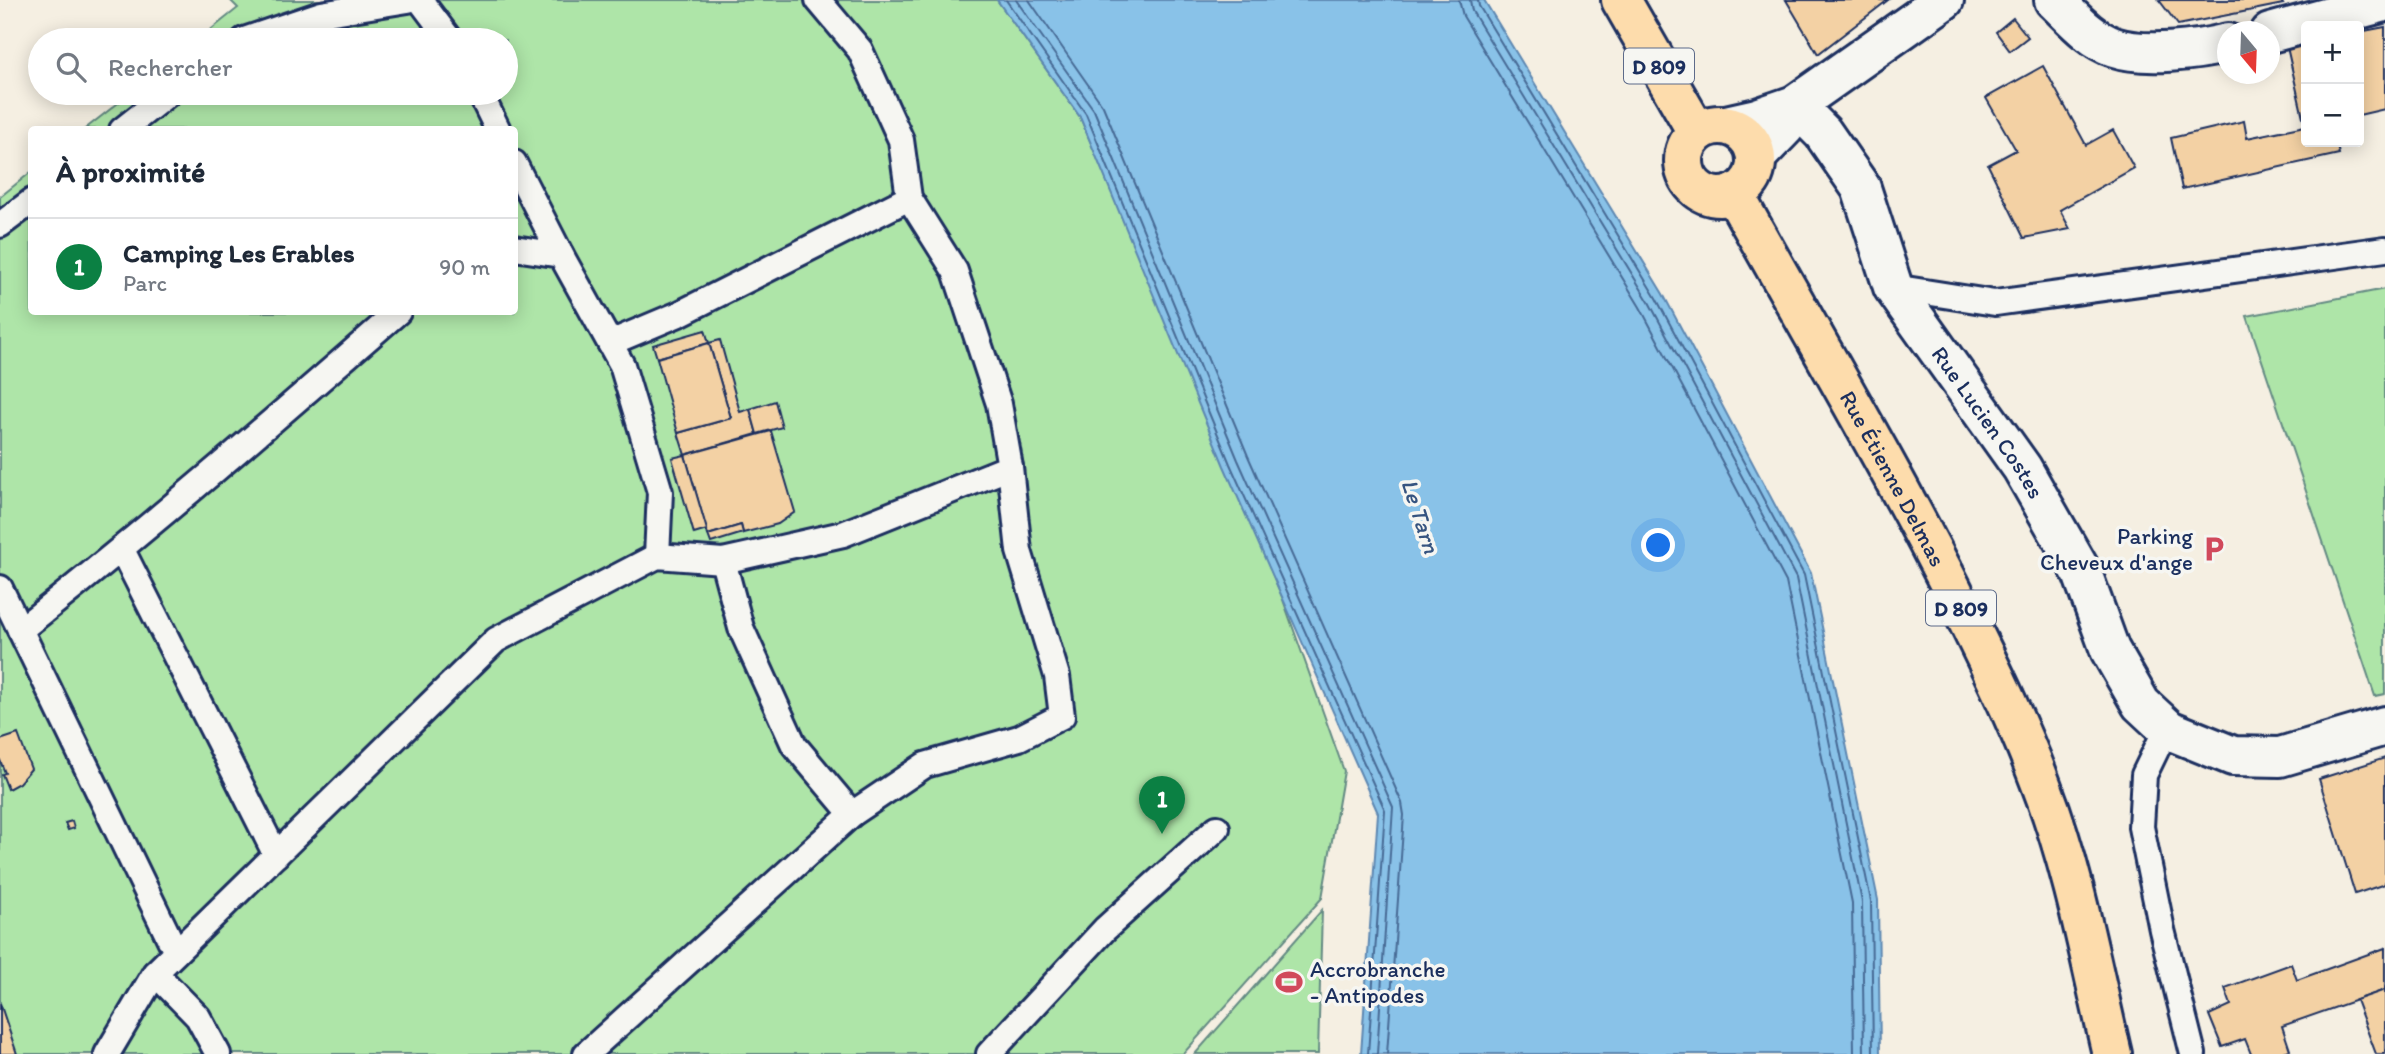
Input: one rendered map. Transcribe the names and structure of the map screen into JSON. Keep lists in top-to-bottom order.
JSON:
{
  "streets": {
    "main road": ["D 809", "Rue Étienne Delmas"],
    "street": ["Rue Lucien Costes"]
  },
  "crossings": [
    ["D 809", "Rue Étienne Delmas"]
  ],
  "water": ["Le Tarn"],
  "places": {
    "parking": ["Parking Cheveux d'ange"],
    "sports": ["Accrobranche - Antipodes"]
  },
  "north": "bottom",
  "page": {
    "map_buttons": ["+", "−"],
    "search": "Rechercher",
    "heading": "À proximité",
    "list": [
      {
        "mark": "1",
        "name": "Camping Les Erables",
        "note": "Parc",
        "value": "90 m"
      }
    ],
    "pins": "1"
  }
}
